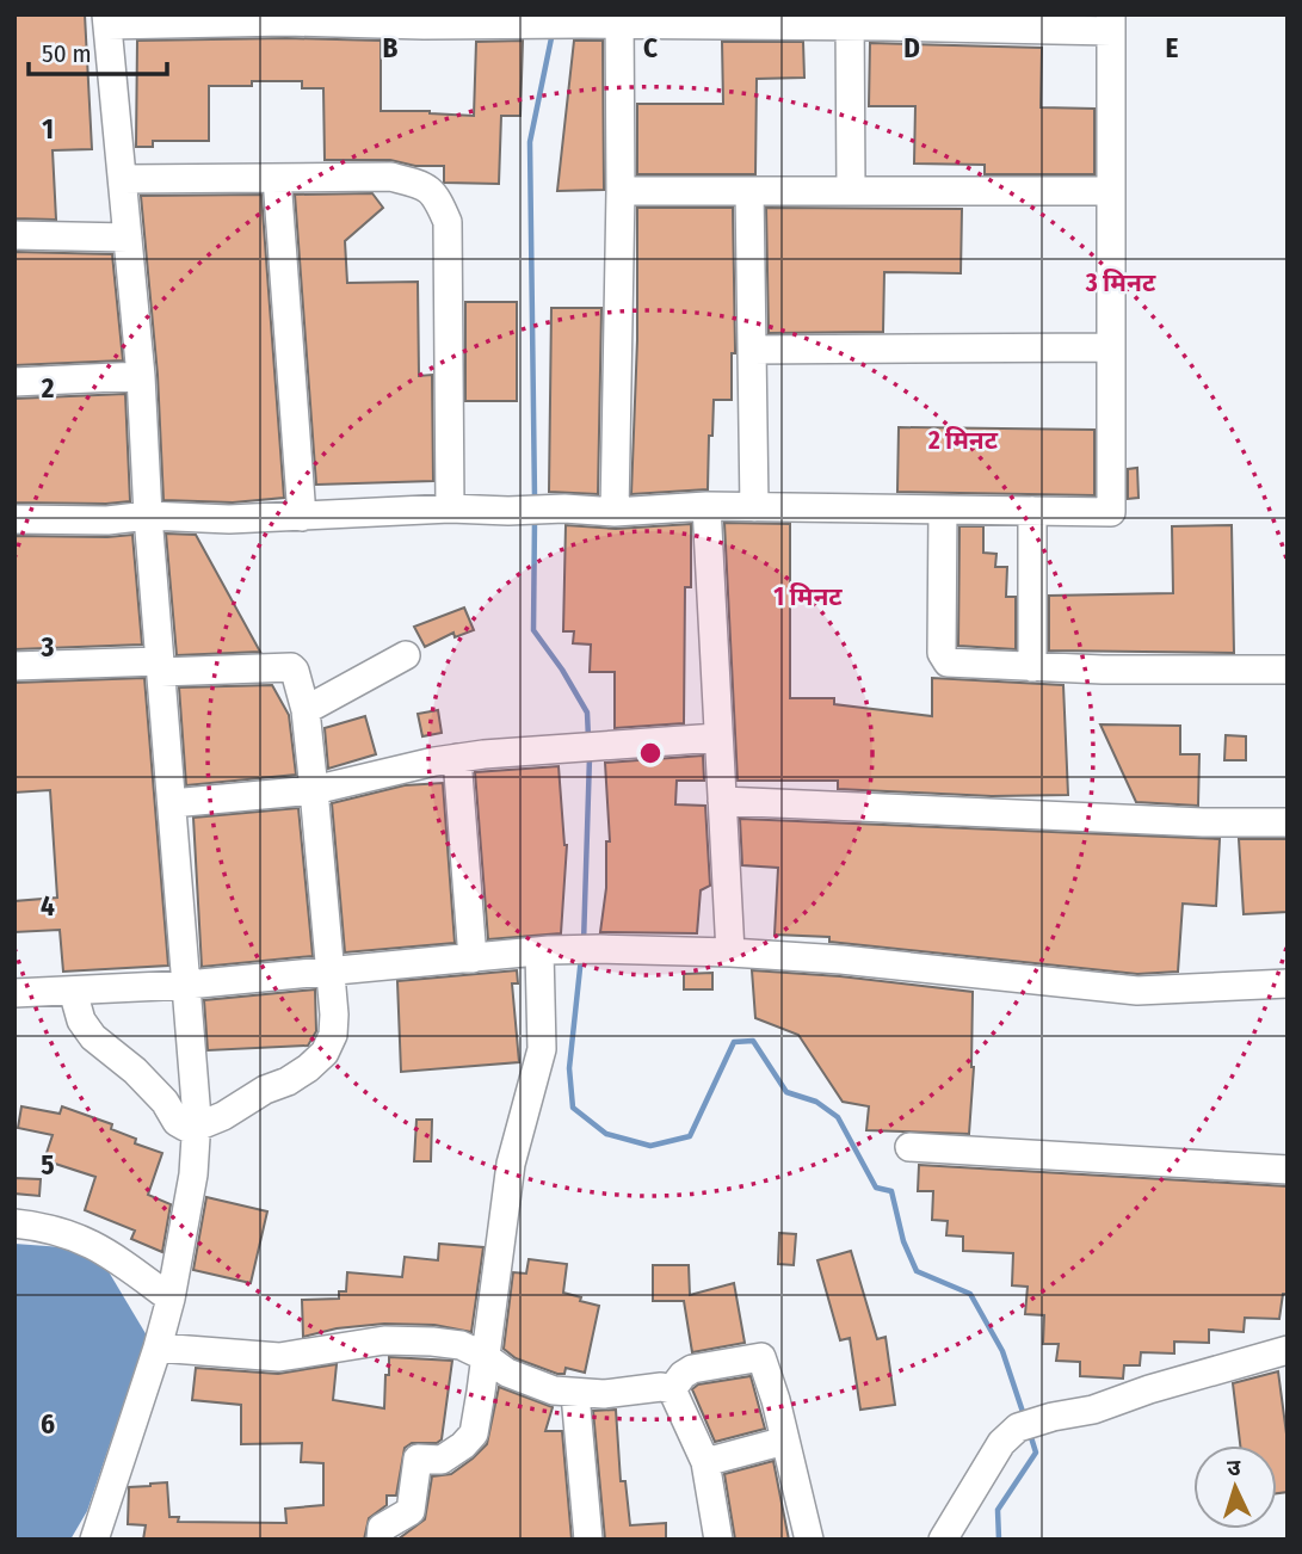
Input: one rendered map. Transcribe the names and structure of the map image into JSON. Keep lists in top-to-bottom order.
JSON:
{
  "scale_bar": "50 m",
  "north": "top",
  "grid": {
    "columns": [
      "B",
      "C",
      "D",
      "E"
    ],
    "rows": [
      "1",
      "2",
      "3",
      "4",
      "5",
      "6"
    ]
  },
  "rings": ["3 मिनट", "2 मिनट", "1 मिनट"]
}
